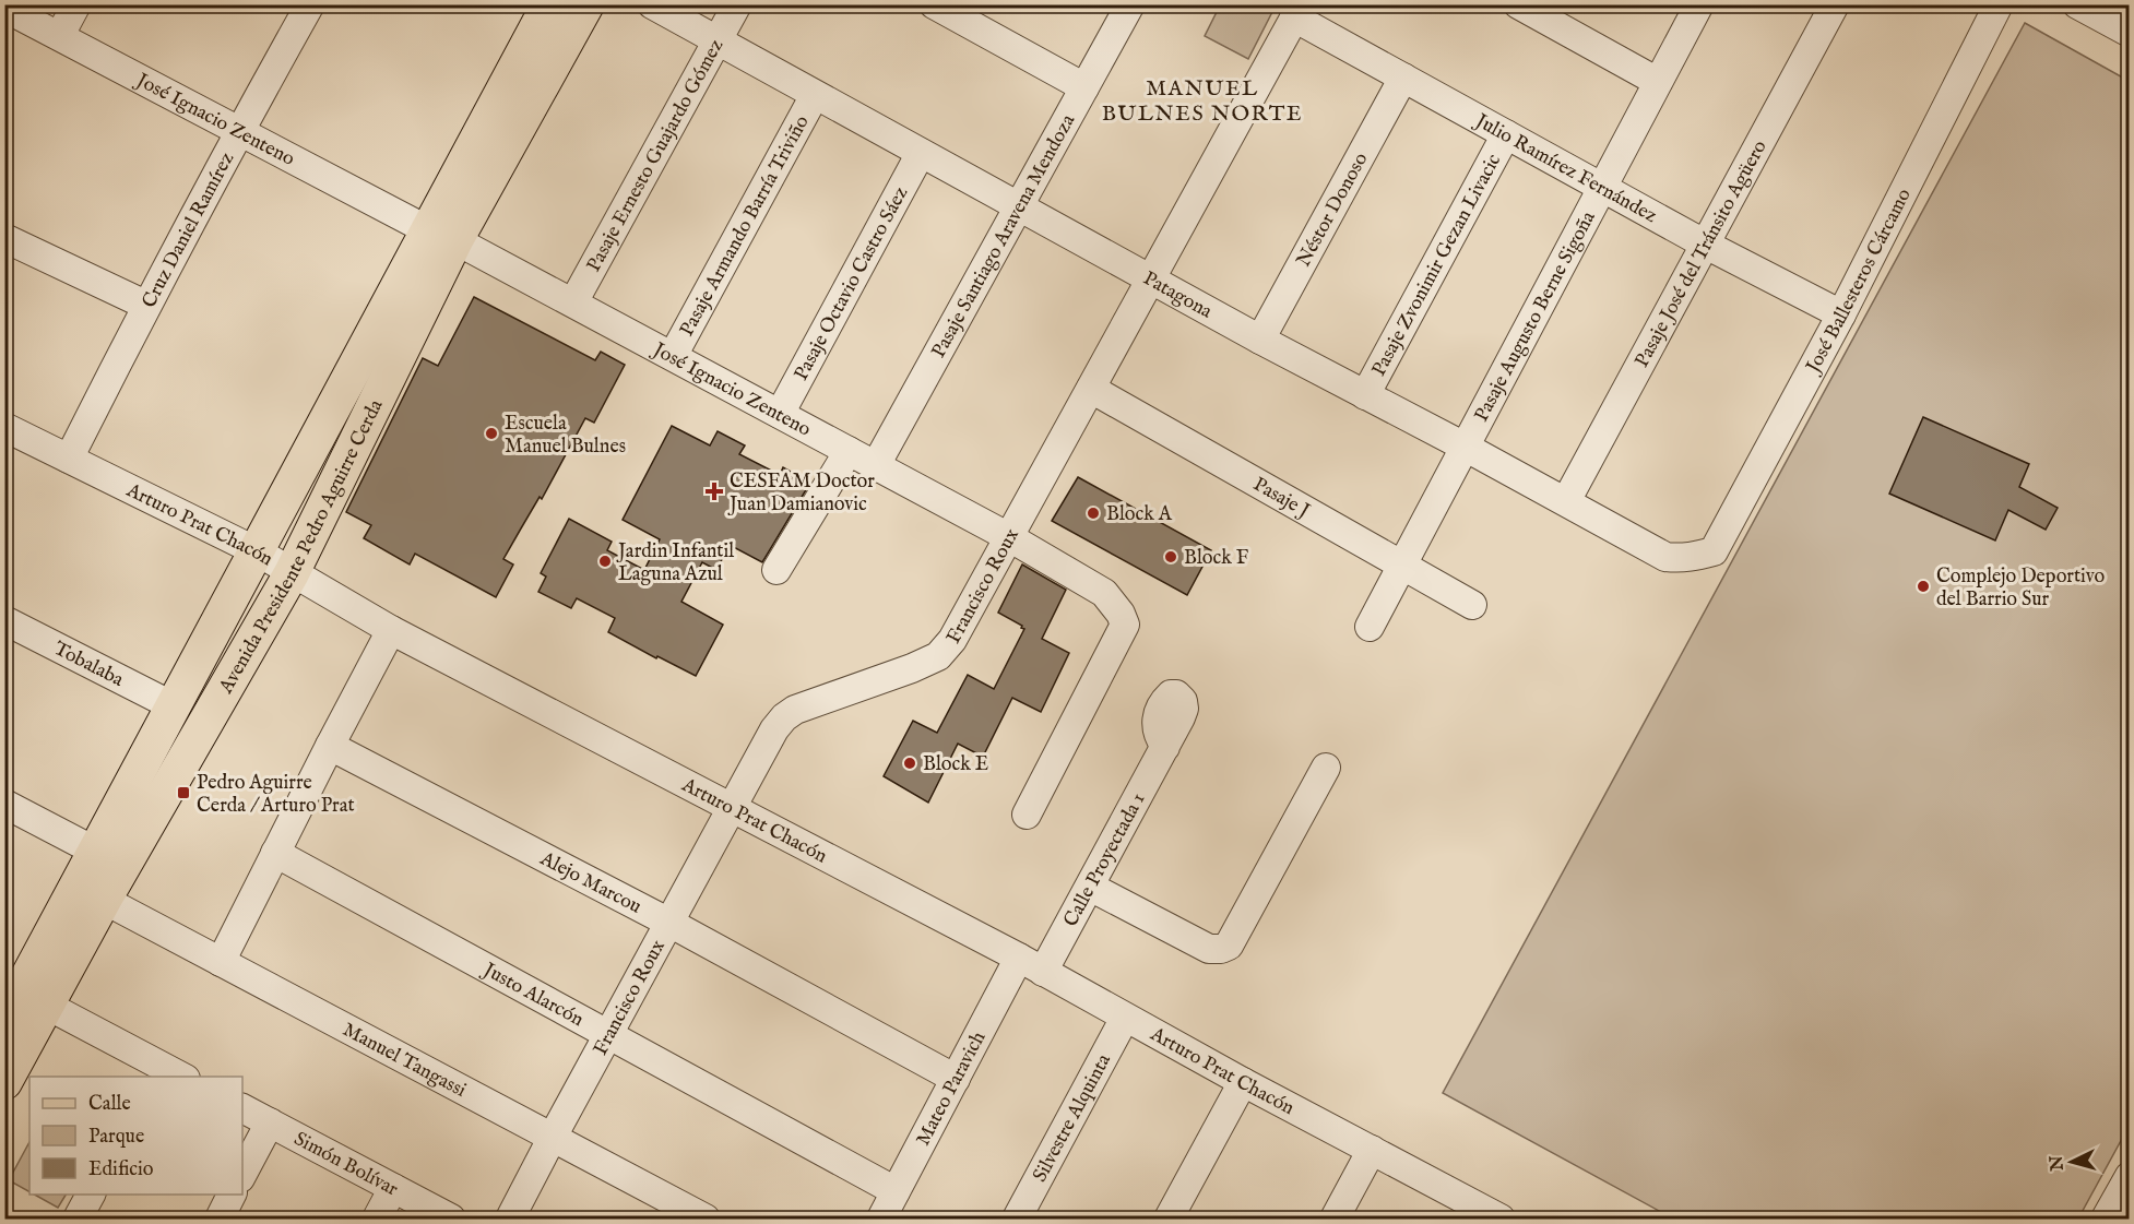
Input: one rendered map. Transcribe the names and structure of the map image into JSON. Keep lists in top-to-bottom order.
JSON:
{
  "streets": {
    "main road": ["Avenida Presidente Pedro Aguirre Cerda"],
    "street": [
      "José Ignacio Zenteno",
      "Pasaje Ernesto Guajardo Gómez",
      "Julio Ramírez Fernández",
      "Néstor Donoso",
      "Pasaje Armando Barría Triviño",
      "Cruz Daniel Ramírez",
      "Pasaje Santiago Aravena Mendoza",
      "Pasaje José del Tránsito Agüero",
      "Pasaje Zvonimir Gezan Livacic",
      "José Ballesteros Cárcamo",
      "Pasaje Octavio Castro Sáez",
      "Patagona",
      "Pasaje Augusto Berne Sigoña",
      "Pasaje J",
      "Arturo Prat Chacón",
      "Francisco Roux",
      "Tobalaba",
      "Calle Proyectada 1",
      "Alejo Marcou",
      "Justo Alarcón",
      "Manuel Tangassi",
      "Mateo Paravich",
      "Silvestre Alquinta",
      "Simón Bolívar"
    ]
  },
  "crossings": [
    ["José Ignacio Zenteno", "Pasaje Ernesto Guajardo Gómez"],
    ["José Ignacio Zenteno", "Pasaje Armando Barría Triviño"],
    ["José Ignacio Zenteno", "Cruz Daniel Ramírez"],
    ["José Ignacio Zenteno", "Pasaje Santiago Aravena Mendoza"],
    ["José Ignacio Zenteno", "Pasaje Octavio Castro Sáez"],
    ["José Ignacio Zenteno", "Avenida Presidente Pedro Aguirre Cerda"],
    ["José Ignacio Zenteno", "Francisco Roux"],
    ["Pasaje Ernesto Guajardo Gómez", "Patagona"],
    ["Julio Ramírez Fernández", "Néstor Donoso"],
    ["Julio Ramírez Fernández", "Pasaje José del Tránsito Agüero"],
    ["Julio Ramírez Fernández", "Pasaje Zvonimir Gezan Livacic"],
    ["Julio Ramírez Fernández", "José Ballesteros Cárcamo"],
    ["Julio Ramírez Fernández", "Pasaje Augusto Berne Sigoña"],
    ["Julio Ramírez Fernández", "Francisco Roux"],
    ["Néstor Donoso", "Patagona"],
    ["Pasaje Armando Barría Triviño", "Patagona"],
    ["Cruz Daniel Ramírez", "Arturo Prat Chacón"],
    ["Pasaje Santiago Aravena Mendoza", "Patagona"],
    ["Pasaje José del Tránsito Agüero", "Patagona"],
    ["Pasaje Zvonimir Gezan Livacic", "Patagona"],
    ["José Ballesteros Cárcamo", "Patagona"],
    ["Pasaje Octavio Castro Sáez", "Patagona"],
    ["Patagona", "Pasaje Augusto Berne Sigoña"],
    ["Patagona", "Francisco Roux"],
    ["Pasaje Augusto Berne Sigoña", "Pasaje J"],
    ["Pasaje J", "Francisco Roux"],
    ["Arturo Prat Chacón", "Avenida Presidente Pedro Aguirre Cerda"],
    ["Arturo Prat Chacón", "Francisco Roux"],
    ["Arturo Prat Chacón", "Calle Proyectada 1"],
    ["Arturo Prat Chacón", "Mateo Paravich"],
    ["Arturo Prat Chacón", "Silvestre Alquinta"],
    ["Avenida Presidente Pedro Aguirre Cerda", "Tobalaba"],
    ["Avenida Presidente Pedro Aguirre Cerda", "Manuel Tangassi"],
    ["Francisco Roux", "Alejo Marcou"],
    ["Francisco Roux", "Justo Alarcón"],
    ["Francisco Roux", "Manuel Tangassi"],
    ["Alejo Marcou", "Mateo Paravich"],
    ["Justo Alarcón", "Mateo Paravich"]
  ],
  "districts": ["MANUEL BULNES NORTE"],
  "places": {
    "other": [
      "Escuela Manuel Bulnes",
      "Block A",
      "Block F",
      "Jardin Infantil Laguna Azul",
      "Complejo Deportivo del Barrio Sur",
      "Block E"
    ],
    "health": ["CESFAM Doctor Juan Damianovic"],
    "transit": ["Pedro Aguirre Cerda / Arturo Prat"]
  },
  "legend": ["Calle", "Parque", "Edificio"],
  "north": "left"
}
